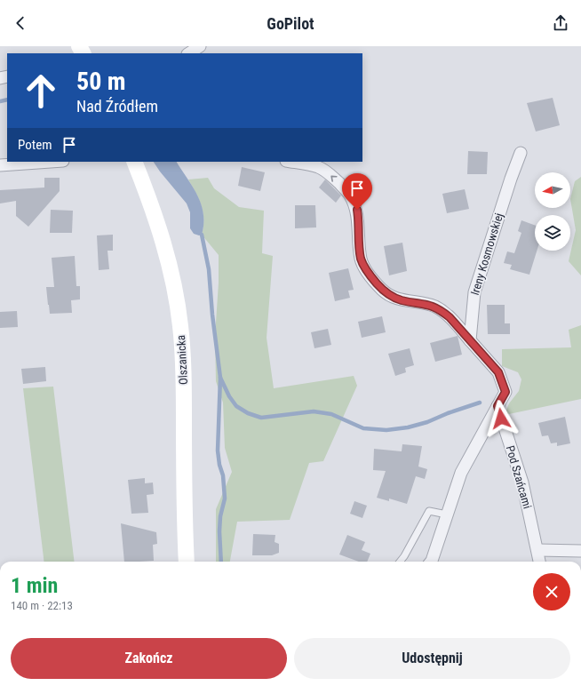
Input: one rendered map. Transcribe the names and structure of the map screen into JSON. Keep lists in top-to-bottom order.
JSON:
{
  "streets": {
    "street": ["Ireny Kosmowskiej", "Olszanicka", "Pod Szańcami"]
  },
  "north": "left",
  "page": {
    "header": "GoPilot",
    "turn": ["50 m", "Nad Źródłem"],
    "then": "Potem",
    "heading": ["1 min", "140 m · 22:13"],
    "buttons": ["Zakończ", "Udostępnij"]
  }
}
